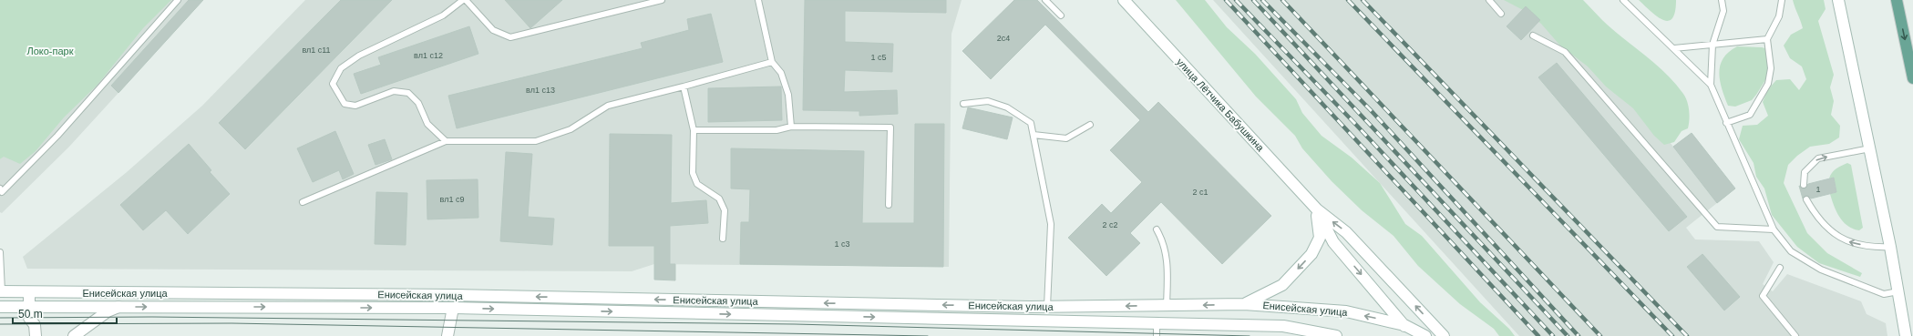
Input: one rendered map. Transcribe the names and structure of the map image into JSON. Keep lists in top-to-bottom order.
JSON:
{
  "streets": {
    "main road": ["улица Лётчика Бабушкина", "Енисейская улица"]
  },
  "crossings": [
    ["улица Лётчика Бабушкина", "Енисейская улица"]
  ],
  "parks": ["Локо-парк"],
  "house_numbers": [
    "2с4",
    "вл1 с11",
    "вл1 с12",
    "1 с5",
    "вл1 с13",
    "1",
    "2 с1",
    "вл1 с9",
    "2 с2",
    "1 с3"
  ],
  "scale_bar": "50 m"
}
